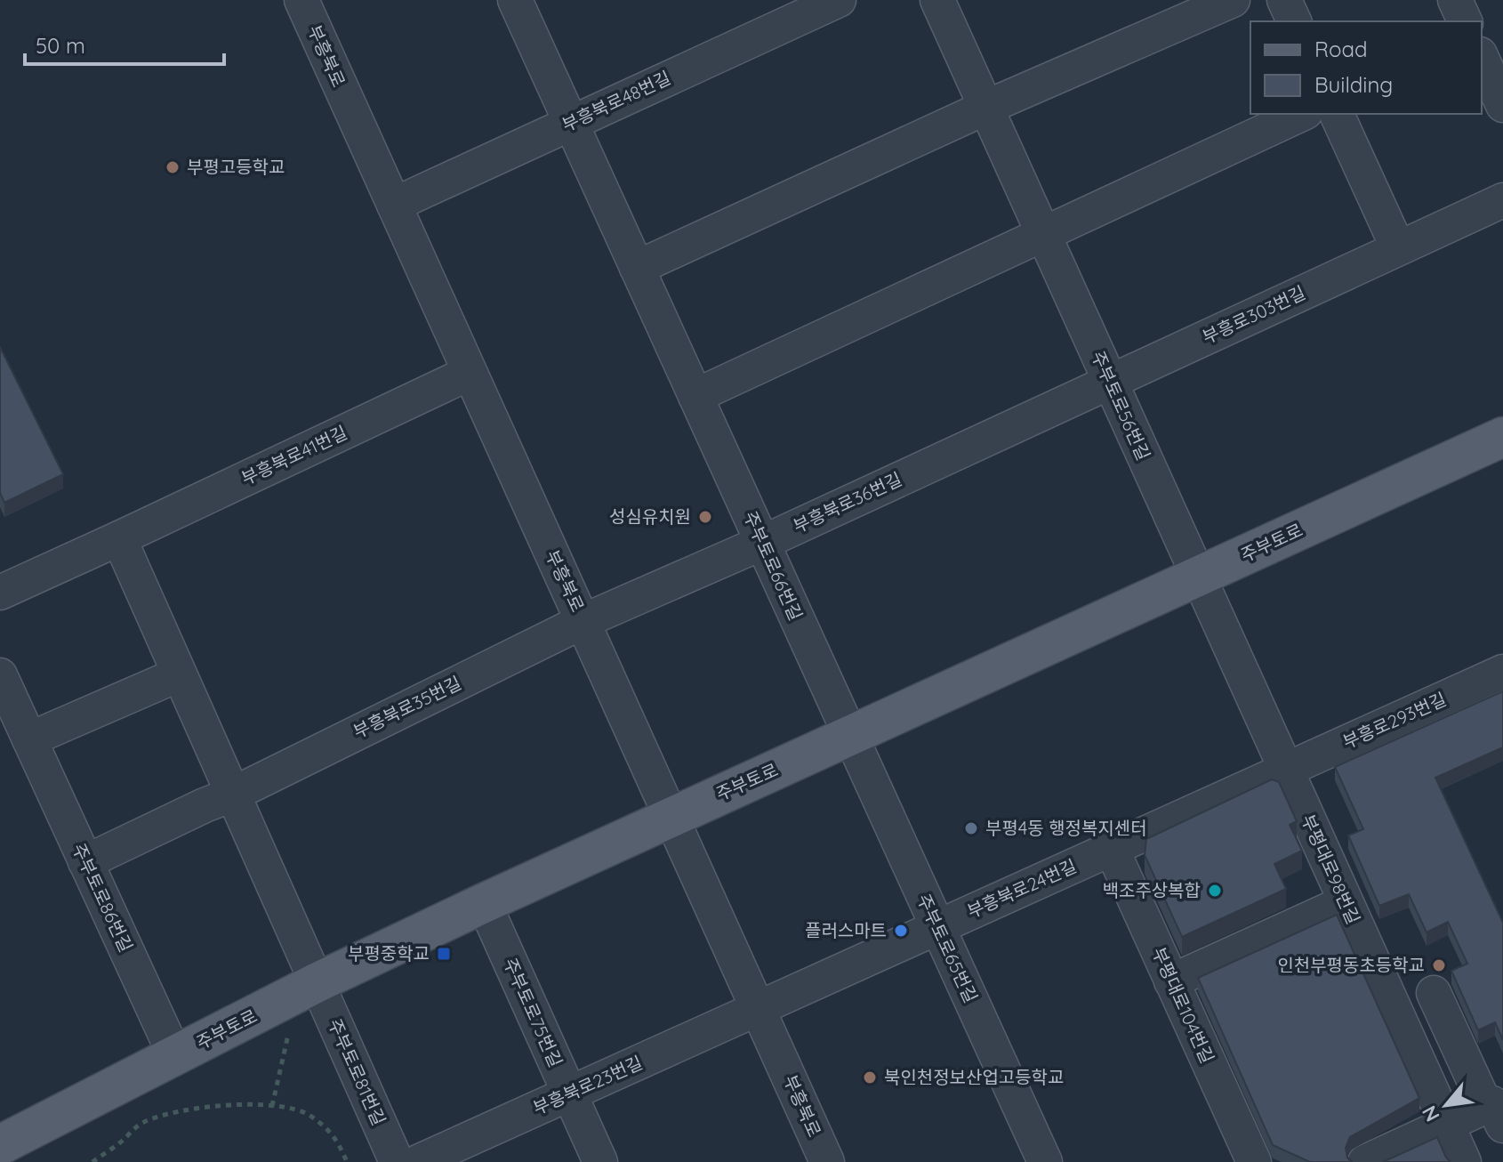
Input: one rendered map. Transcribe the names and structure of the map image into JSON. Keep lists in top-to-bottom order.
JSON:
{
  "streets": {
    "main road": ["주부토로"],
    "street": [
      "부흥북로",
      "부흥북로48번길",
      "부흥로303번길",
      "주부토로56번길",
      "부흥북로41번길",
      "부흥북로36번길",
      "주부토로66번길",
      "부흥북로35번길",
      "부흥로293번길",
      "부평대로98번길",
      "부흥북로24번길",
      "주부토로86번길",
      "주부토로65번길",
      "부평대로104번길",
      "주부토로75번길",
      "주부토로81번길",
      "부흥북로23번길"
    ]
  },
  "crossings": [
    ["부흥북로", "부흥북로48번길"],
    ["부흥북로", "부흥북로41번길"],
    ["부흥북로", "부흥북로36번길"],
    ["부흥북로", "주부토로"],
    ["부흥북로", "부흥북로35번길"],
    ["부흥북로", "부흥북로24번길"],
    ["부흥북로", "부흥북로23번길"],
    ["부흥북로48번길", "주부토로66번길"],
    ["부흥로303번길", "주부토로56번길"],
    ["부흥로303번길", "부흥북로36번길"],
    ["주부토로56번길", "부흥북로36번길"],
    ["주부토로56번길", "주부토로"],
    ["주부토로56번길", "부평대로98번길"],
    ["부흥북로36번길", "주부토로66번길"],
    ["부흥북로36번길", "부흥북로35번길"],
    ["주부토로", "주부토로66번길"],
    ["주부토로", "부평대로98번길"],
    ["주부토로", "주부토로86번길"],
    ["주부토로", "주부토로65번길"],
    ["주부토로", "주부토로75번길"],
    ["주부토로", "주부토로81번길"],
    ["주부토로66번길", "주부토로65번길"],
    ["부흥북로35번길", "주부토로86번길"],
    ["부흥북로35번길", "주부토로81번길"],
    ["부흥로293번길", "부평대로98번길"],
    ["부흥로293번길", "부흥북로24번길"],
    ["부평대로98번길", "부흥북로24번길"],
    ["부흥북로24번길", "주부토로65번길"],
    ["부흥북로24번길", "부평대로104번길"],
    ["부흥북로24번길", "부흥북로23번길"],
    ["주부토로75번길", "부흥북로23번길"]
  ],
  "places": {
    "other": [
      "부평고등학교",
      "성심유치원",
      "부평4동 행정복지센터",
      "백조주상복합",
      "플러스마트",
      "인천부평동초등학교",
      "북인천정보산업고등학교"
    ],
    "transit": ["부평중학교"]
  },
  "legend": ["Road", "Building"],
  "scale_bar": "50 m",
  "north": "bottom left"
}
